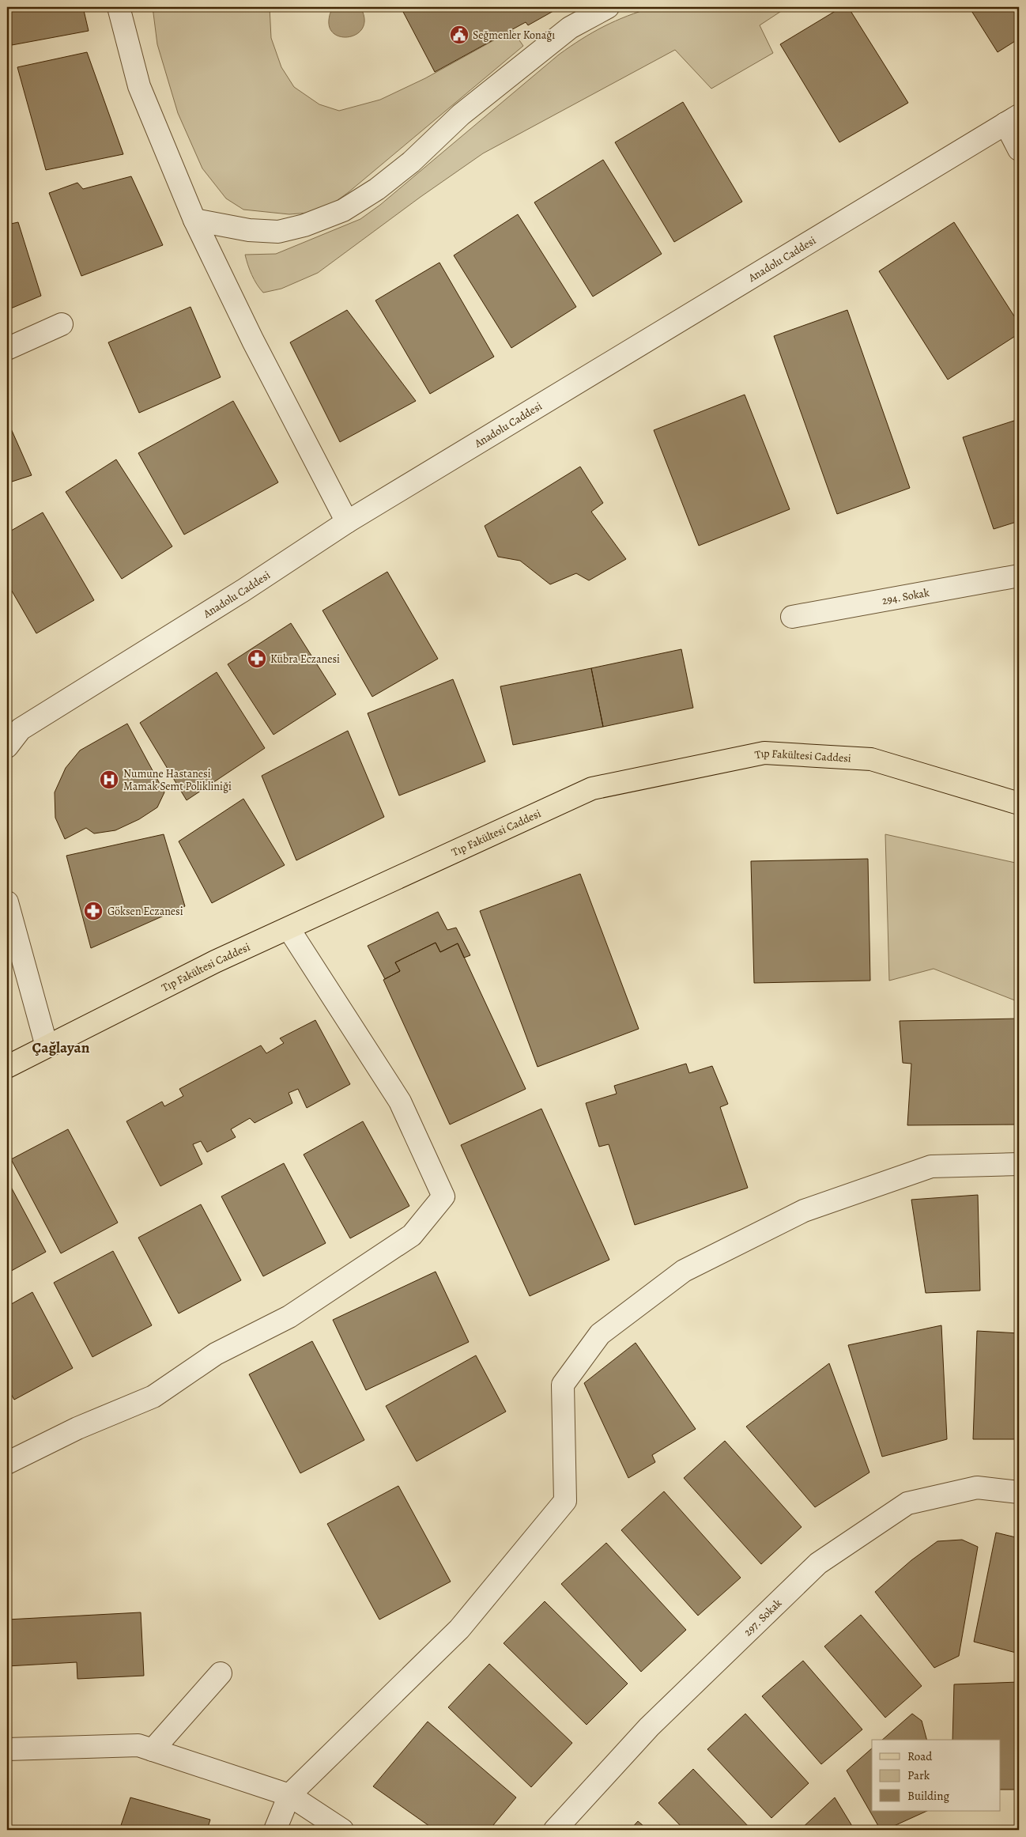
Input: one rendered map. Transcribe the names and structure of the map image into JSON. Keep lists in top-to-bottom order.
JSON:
{
  "streets": {
    "main road": ["Tıp Fakültesi Caddesi"],
    "street": ["Anadolu Caddesi", "294. Sokak", "297. Sokak"]
  },
  "districts": ["Çağlayan"],
  "places": {
    "public building": ["Seğmenler Konağı"],
    "pharmacy": ["Kübra Eczanesi", "Göksen Eczanesi"],
    "hospital": ["Numune Hastanesi Mamak Semt Polikliniği"]
  },
  "legend": ["Road", "Park", "Building"]
}
